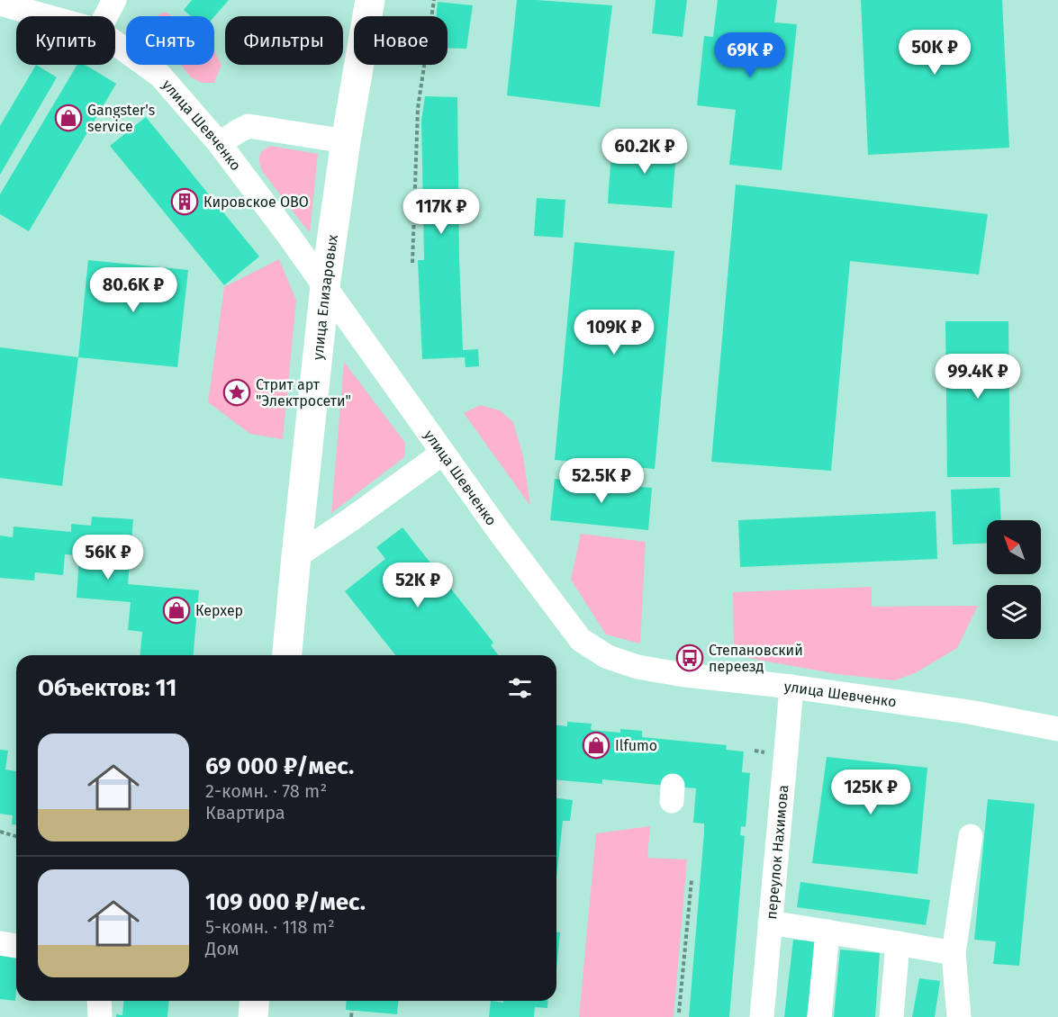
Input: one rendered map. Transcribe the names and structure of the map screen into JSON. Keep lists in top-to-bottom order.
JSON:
{
  "streets": {
    "main road": ["улица Елизаровых"],
    "street": ["улица Шевченко", "переулок Нахимова"]
  },
  "crossings": [
    ["улица Шевченко", "улица Елизаровых"],
    ["улица Шевченко", "переулок Нахимова"]
  ],
  "places": {
    "shop": ["Gangster's service", "Керхер", "Ilfumo"],
    "building": ["Кировское ОВО"],
    "place": ["Стрит арт \"Электросети\""],
    "bus stop": ["Степановский переезд"]
  },
  "north": "top left",
  "page": {
    "chip": [
      "Купить",
      "Снять",
      "Фильтры",
      "Новое"
    ],
    "price": [
      "50K ₽",
      "69K ₽",
      "60.2K ₽",
      "117K ₽",
      "80.6K ₽",
      "109K ₽",
      "99.4K ₽",
      "52.5K ₽",
      "56K ₽",
      "52K ₽",
      "125K ₽"
    ],
    "heading": "Объектов: 11",
    "list": [
      {
        "name": "69 000 ₽/мес.",
        "note": "2-комн. · 78 m² · Квартира"
      },
      {
        "name": "109 000 ₽/мес.",
        "note": "5-комн. · 118 m² · Дом"
      }
    ]
  }
}
